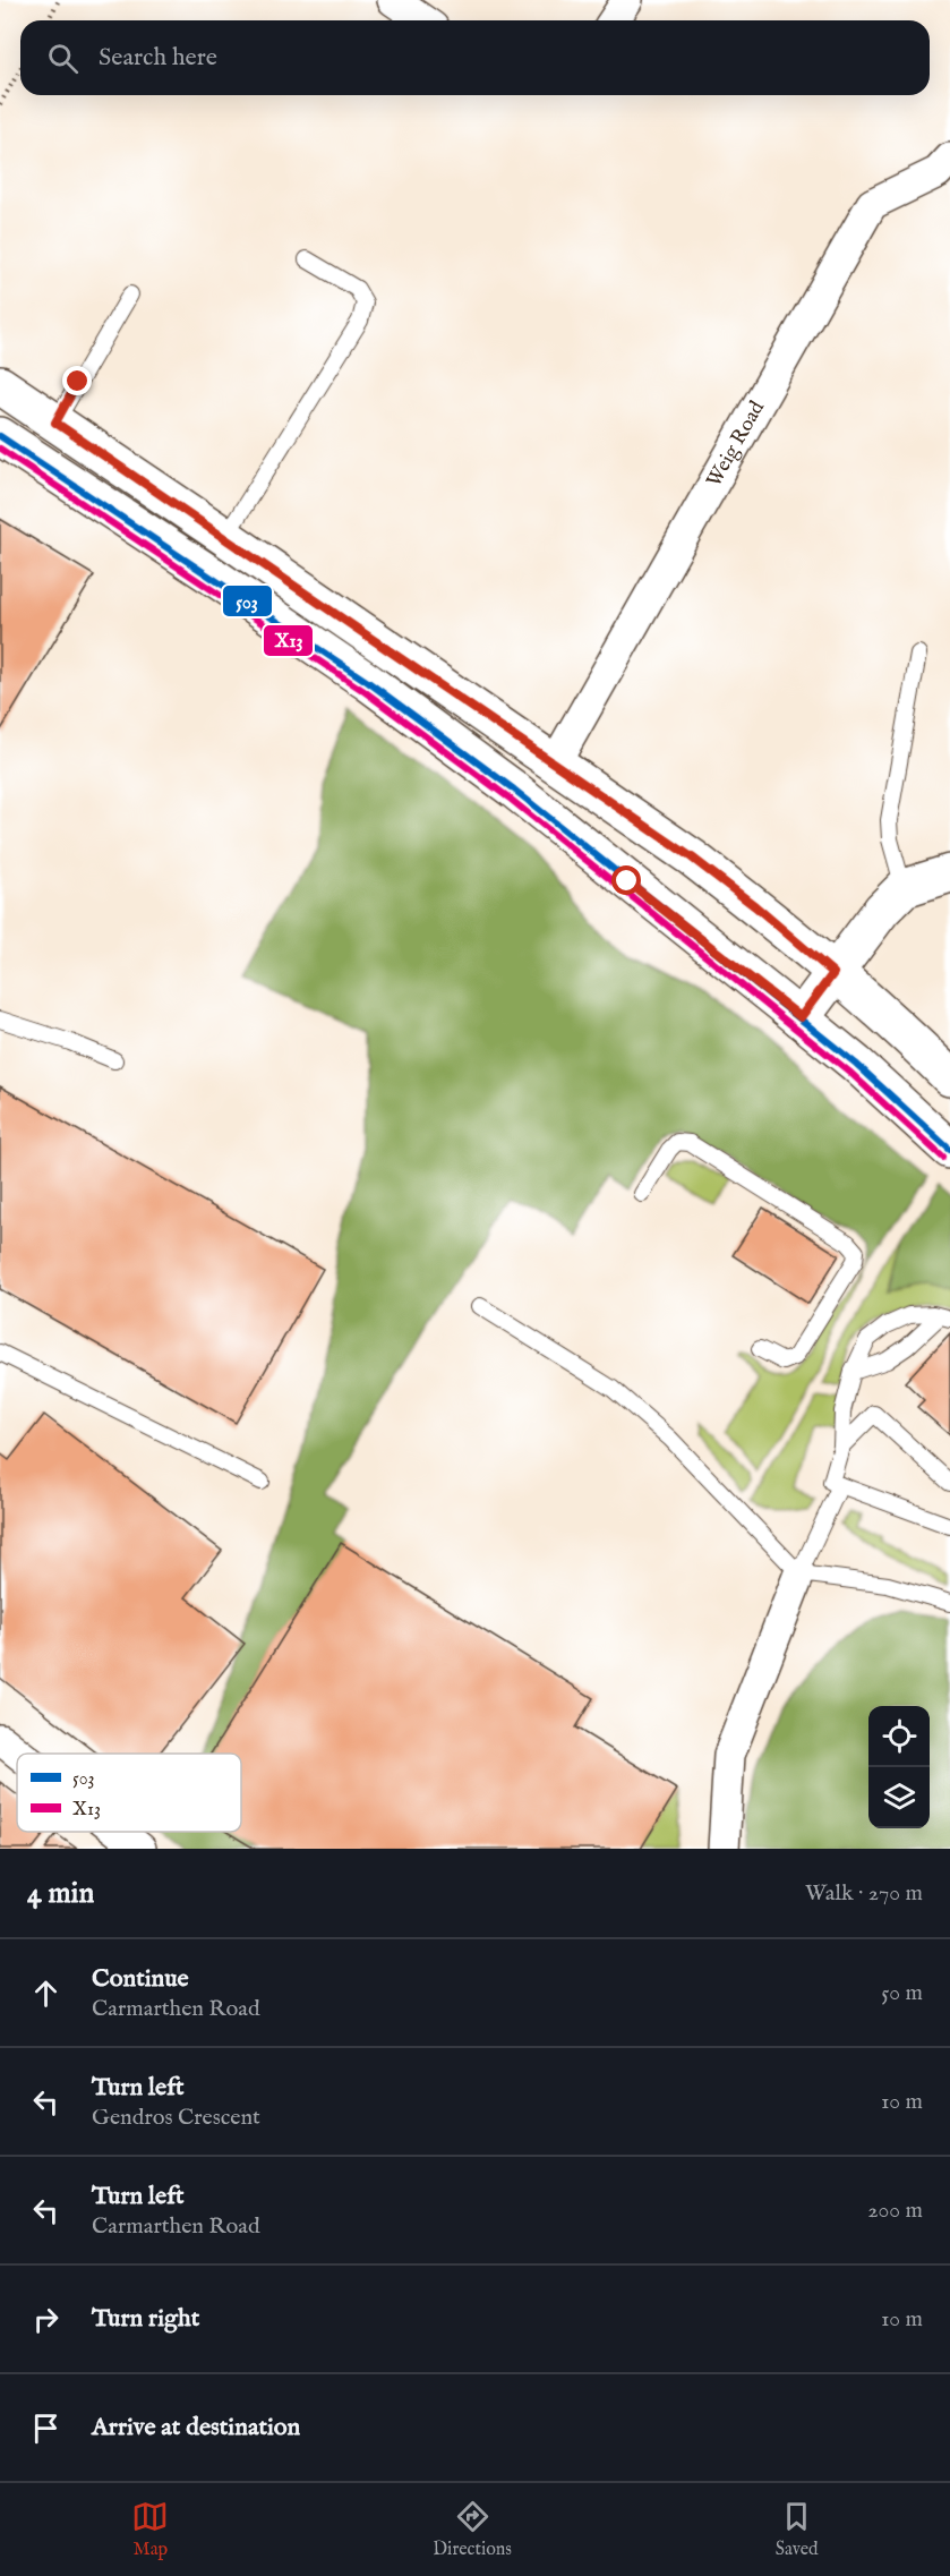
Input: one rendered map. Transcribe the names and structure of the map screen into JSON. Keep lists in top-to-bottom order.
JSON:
{
  "streets": {
    "street": ["Weig Road"]
  },
  "lines": ["transit line 503", "transit line X13"],
  "legend": ["503", "X13"],
  "page": {
    "search": "Search here",
    "heading": ["4 min", "Walk · 270 m"],
    "list": [
      ["Continue", "Carmarthen Road", "50 m"],
      ["Turn left", "Gendros Crescent", "10 m"],
      ["Turn left", "Carmarthen Road", "200 m"],
      ["Turn right", "10 m"],
      "Arrive at destination"
    ],
    "nav": ["Map", "Directions", "Saved"]
  }
}
